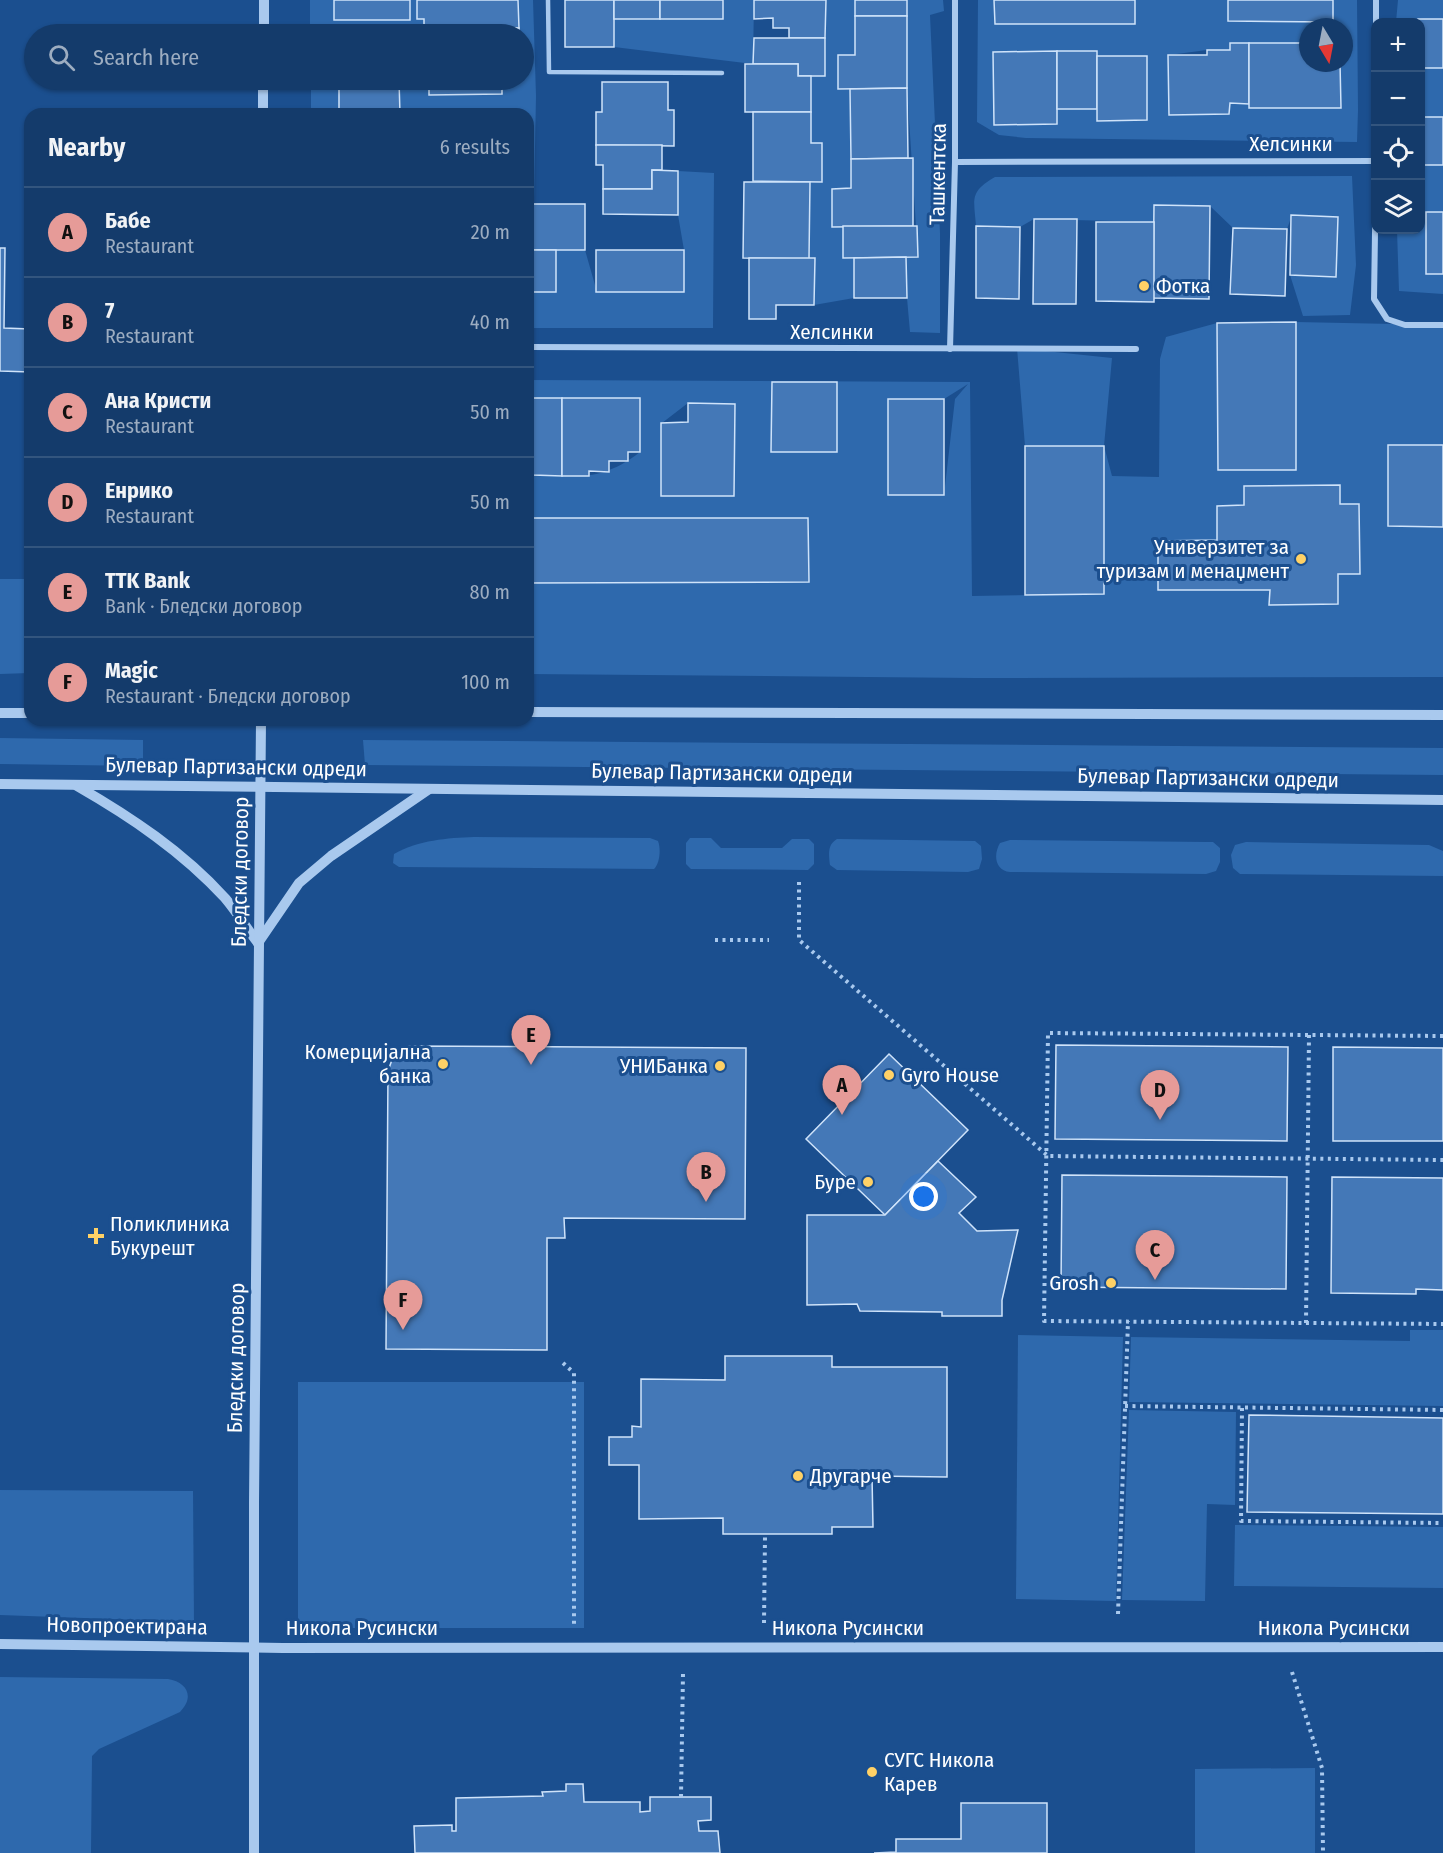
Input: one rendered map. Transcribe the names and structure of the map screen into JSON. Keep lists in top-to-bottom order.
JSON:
{
  "streets": {
    "street": [
      "Хелсинки",
      "Ташкентска",
      "Булевар Партизански одреди",
      "Бледски договор",
      "Новопроектирана",
      "Никола Русински"
    ]
  },
  "crossings": [
    ["Хелсинки", "Ташкентска"],
    ["Булевар Партизански одреди", "Бледски договор"],
    ["Бледски договор", "Новопроектирана"],
    ["Бледски договор", "Никола Русински"],
    ["Новопроектирана", "Никола Русински"]
  ],
  "places": {
    "other": [
      "Фотка",
      "Универзитет за туризам и менаџмент",
      "Комерцијална банка",
      "УНИБанка",
      "Gyro House",
      "Буре",
      "Grosh",
      "Другарче",
      "СУГС Никола Карев"
    ],
    "health": ["Поликлиника Букурешт"]
  },
  "north": "bottom",
  "page": {
    "map_buttons": ["+", "−"],
    "search": "Search here",
    "heading": ["Nearby", "6 results"],
    "list": [
      {
        "mark": "A",
        "name": "Бабе",
        "note": "Restaurant",
        "value": "20 m"
      },
      {
        "mark": "B",
        "name": "7",
        "note": "Restaurant",
        "value": "40 m"
      },
      {
        "mark": "C",
        "name": "Ана Кристи",
        "note": "Restaurant",
        "value": "50 m"
      },
      {
        "mark": "D",
        "name": "Енрико",
        "note": "Restaurant",
        "value": "50 m"
      },
      {
        "mark": "E",
        "name": "TTK Bank",
        "note": "Bank · Бледски договор",
        "value": "80 m"
      },
      {
        "mark": "F",
        "name": "Magic",
        "note": "Restaurant · Бледски договор",
        "value": "100 m"
      }
    ],
    "pins": [
      "E",
      "A",
      "D",
      "B",
      "C",
      "F"
    ]
  }
}
